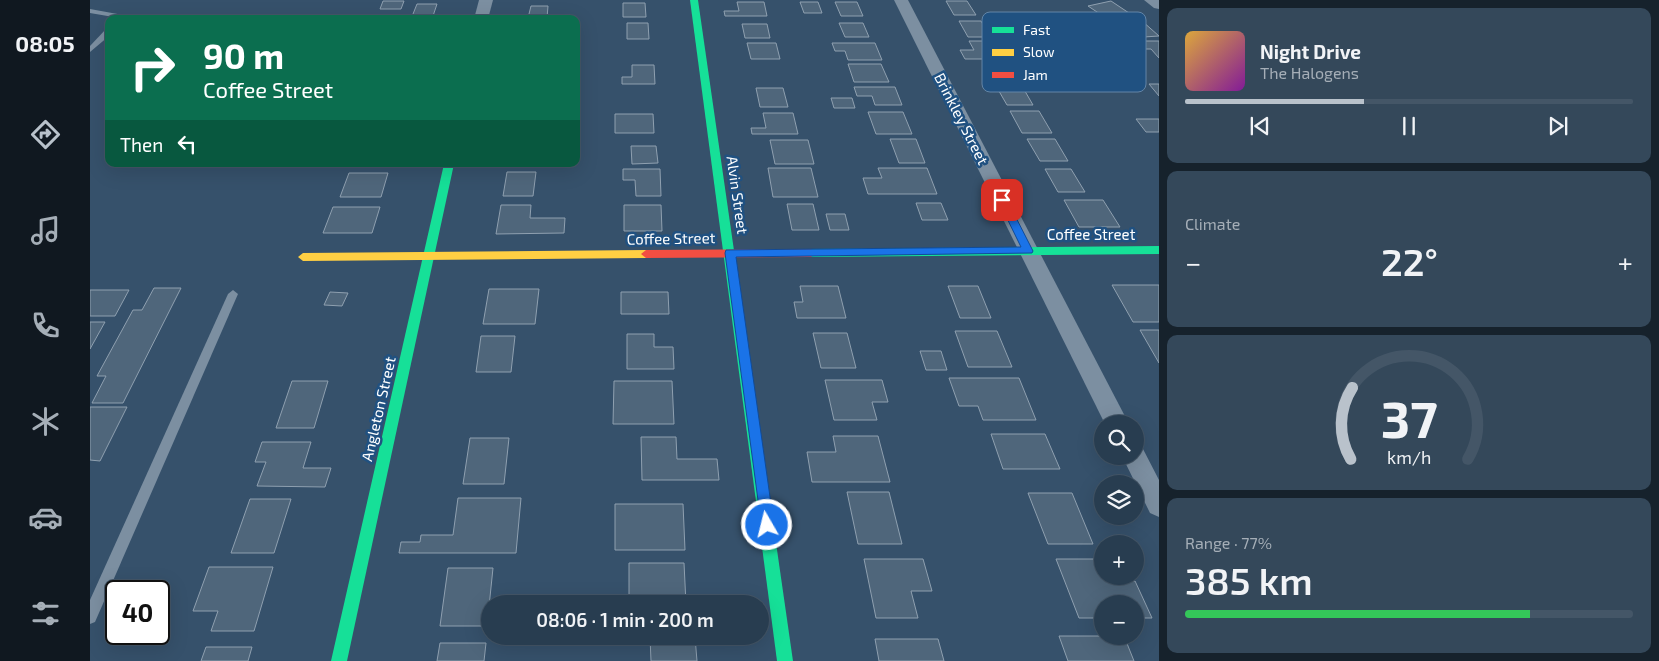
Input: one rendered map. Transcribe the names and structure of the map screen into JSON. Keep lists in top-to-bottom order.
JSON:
{
  "streets": {
    "street": [
      "Brinkley Street",
      "Alvin Street",
      "Coffee Street",
      "Angleton Street"
    ]
  },
  "crossings": [
    ["Brinkley Street", "Coffee Street"],
    ["Alvin Street", "Coffee Street"],
    ["Coffee Street", "Angleton Street"]
  ],
  "legend": ["Fast", "Slow", "Jam"],
  "page": {
    "tabs": "08:05",
    "turn": ["90 m", "Coffee Street"],
    "song": ["Night Drive", "The Halogens"],
    "then": "Then",
    "tile": [
      "Climate",
      ["Range · 77%", "385 km"]
    ],
    "heat": ["−", "22°", "+"],
    "map_buttons": ["+", "−"],
    "limit": "40",
    "trip": "08:06 · 1 min · 200 m",
    "gauge": ["37", "km/h"]
  }
}
